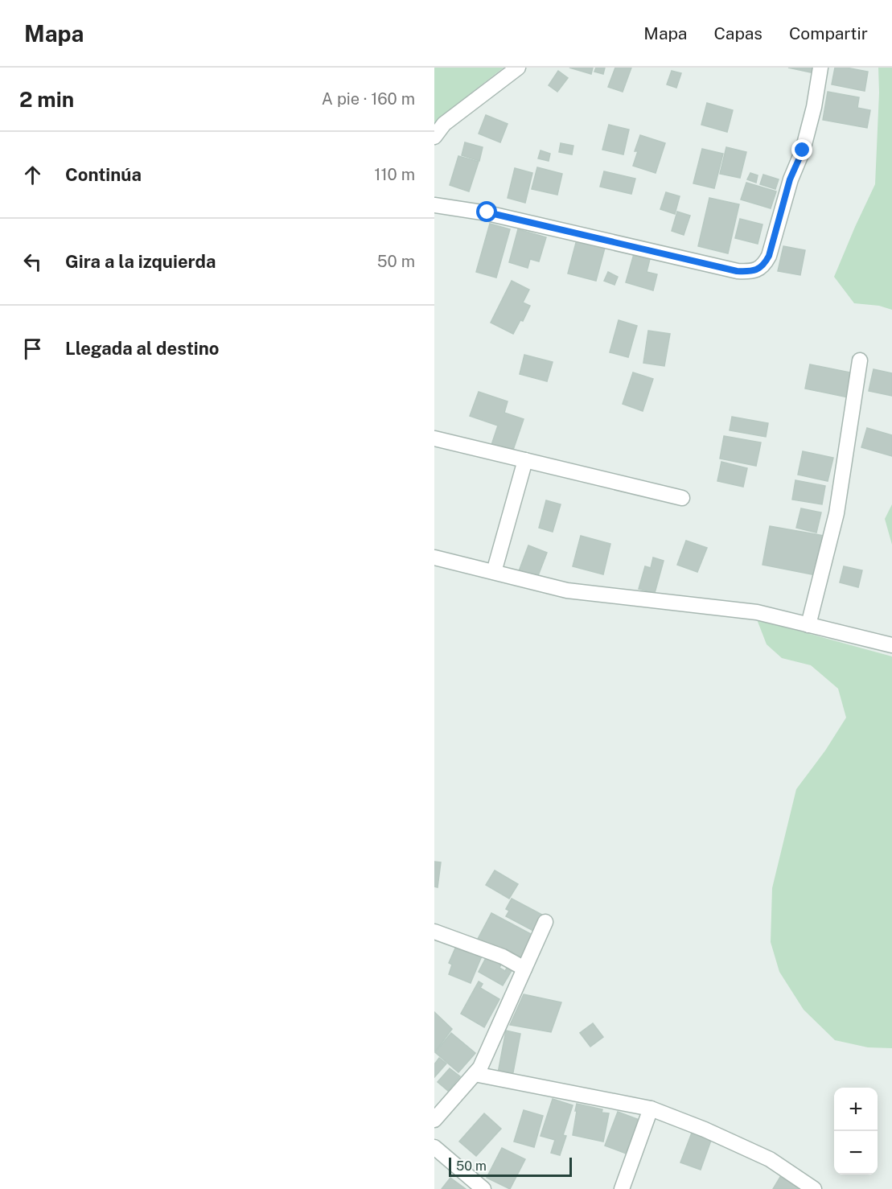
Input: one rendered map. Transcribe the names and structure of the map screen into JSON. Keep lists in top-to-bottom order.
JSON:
{
  "scale_bar": "50 m",
  "page": {
    "header": "Mapa",
    "nav": ["Mapa", "Capas", "Compartir"],
    "heading": ["2 min", "A pie · 160 m"],
    "list": [
      ["Continúa", "110 m"],
      ["Gira a la izquierda", "50 m"],
      "Llegada al destino"
    ],
    "map_buttons": ["+", "−"],
    "scale": "50 m"
  }
}
